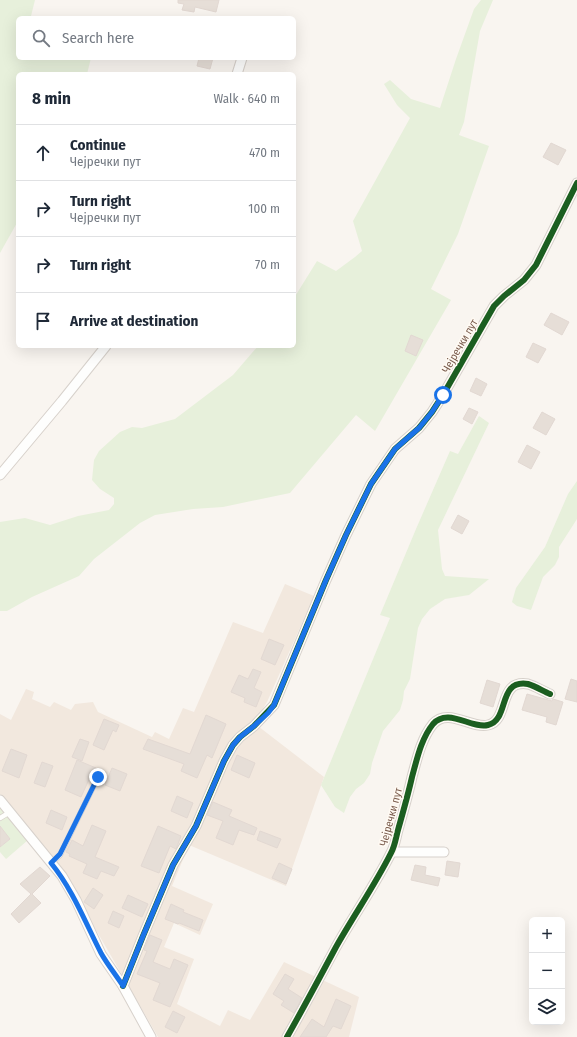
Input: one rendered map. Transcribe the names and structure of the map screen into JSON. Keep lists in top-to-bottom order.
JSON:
{
  "streets": {
    "street": ["Чејречки пут"]
  },
  "page": {
    "search": "Search here",
    "heading": ["8 min", "Walk · 640 m"],
    "list": [
      ["Continue", "Чејречки пут", "470 m"],
      ["Turn right", "Чејречки пут", "100 m"],
      ["Turn right", "70 m"],
      "Arrive at destination"
    ],
    "map_buttons": ["+", "−"]
  }
}
